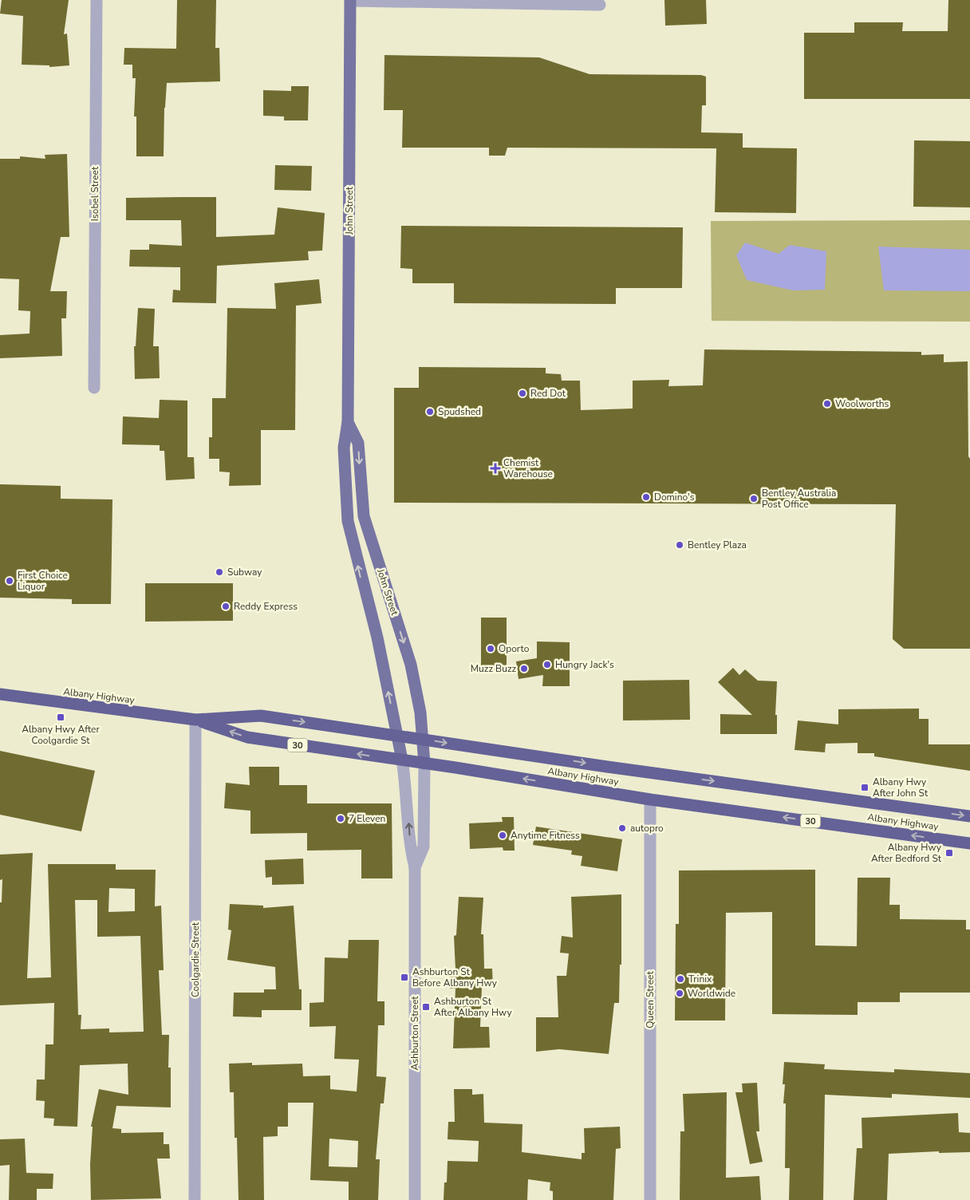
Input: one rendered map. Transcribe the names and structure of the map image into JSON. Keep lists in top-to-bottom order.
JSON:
{
  "streets": {
    "highway": ["Albany Highway", "30"],
    "main road": ["John Street"],
    "street": [
      "Isobel Street",
      "Coolgardie Street",
      "Queen Street",
      "Ashburton Street"
    ]
  },
  "crossings": [
    ["John Street", "Albany Highway"],
    ["John Street", "Ashburton Street"],
    ["Albany Highway", "Coolgardie Street"],
    ["Albany Highway", "Queen Street"],
    ["Albany Highway", "Ashburton Street"]
  ],
  "places": {
    "other": [
      "Red Dot",
      "Woolworths",
      "Spudshed",
      "Domino's",
      "Bentley Australia Post Office",
      "Bentley Plaza",
      "Subway",
      "First Choice Liquor",
      "Reddy Express",
      "Oporto",
      "Hungry Jack's",
      "Muzz Buzz",
      "7 Eleven",
      "autopro",
      "Anytime Fitness",
      "Trinix",
      "Worldwide"
    ],
    "health": ["Chemist Warehouse"],
    "transit": [
      "Albany Hwy After Coolgardie St",
      "Albany Hwy After John St",
      "Albany Hwy After Bedford St",
      "Ashburton St Before Albany Hwy",
      "Ashburton St After Albany Hwy"
    ]
  }
}
